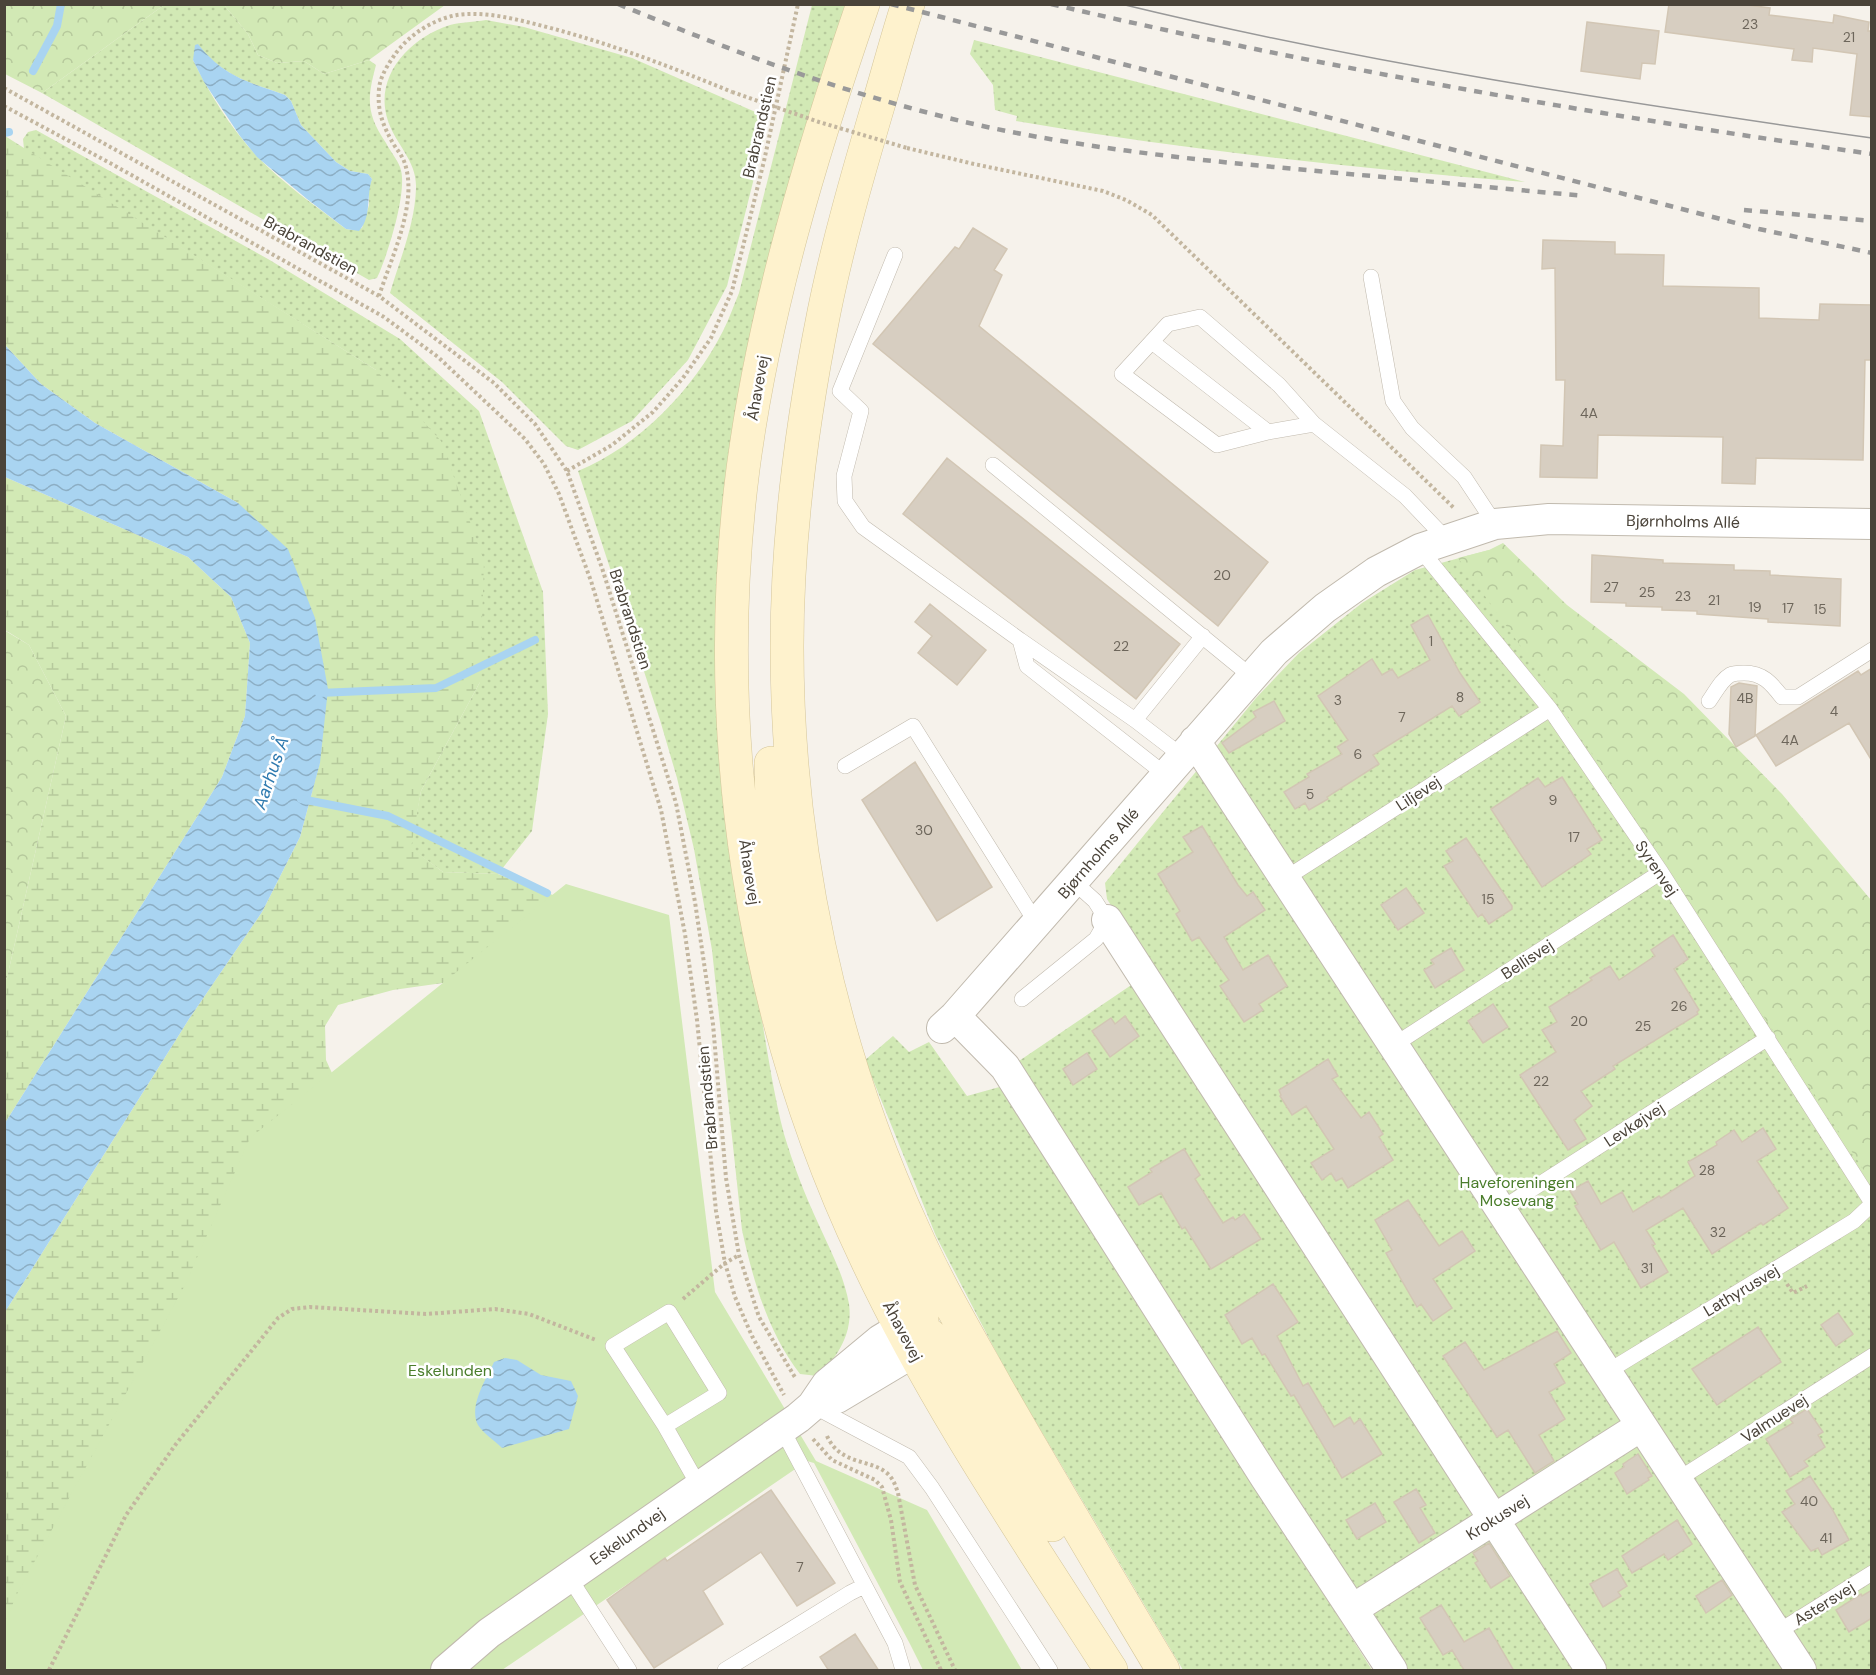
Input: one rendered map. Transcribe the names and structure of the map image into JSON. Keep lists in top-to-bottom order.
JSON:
{
  "streets": {
    "main road": ["Åhavevej"],
    "street": ["Bjørnholms Allé", "Krokusvej", "Eskelundvej"],
    "lane": [
      "Liljevej",
      "Syrenvej",
      "Bellisvej",
      "Levkøjvej",
      "Lathyrusvej",
      "Valmuevej",
      "Astersvej"
    ],
    "path": ["Brabrandstien"]
  },
  "crossings": [
    ["Brabrandstien", "Eskelundvej"],
    ["Åhavevej", "Eskelundvej"],
    ["Bjørnholms Allé", "Syrenvej"],
    ["Bjørnholms Allé", "Krokusvej"],
    ["Liljevej", "Syrenvej"],
    ["Syrenvej", "Bellisvej"],
    ["Syrenvej", "Levkøjvej"],
    ["Syrenvej", "Lathyrusvej"]
  ],
  "water": ["Aarhus Å"],
  "parks": ["Haveforeningen Mosevang", "Eskelunden"],
  "house_numbers": [
    "23",
    "21",
    "4A",
    "20",
    "27",
    "25",
    "23",
    "21",
    "19",
    "17",
    "15",
    "1",
    "22",
    "8",
    "4B",
    "3",
    "4",
    "7",
    "4A",
    "6",
    "5",
    "9",
    "30",
    "17",
    "15",
    "26",
    "20",
    "25",
    "22",
    "28",
    "32",
    "31",
    "40",
    "41",
    "7"
  ]
}
